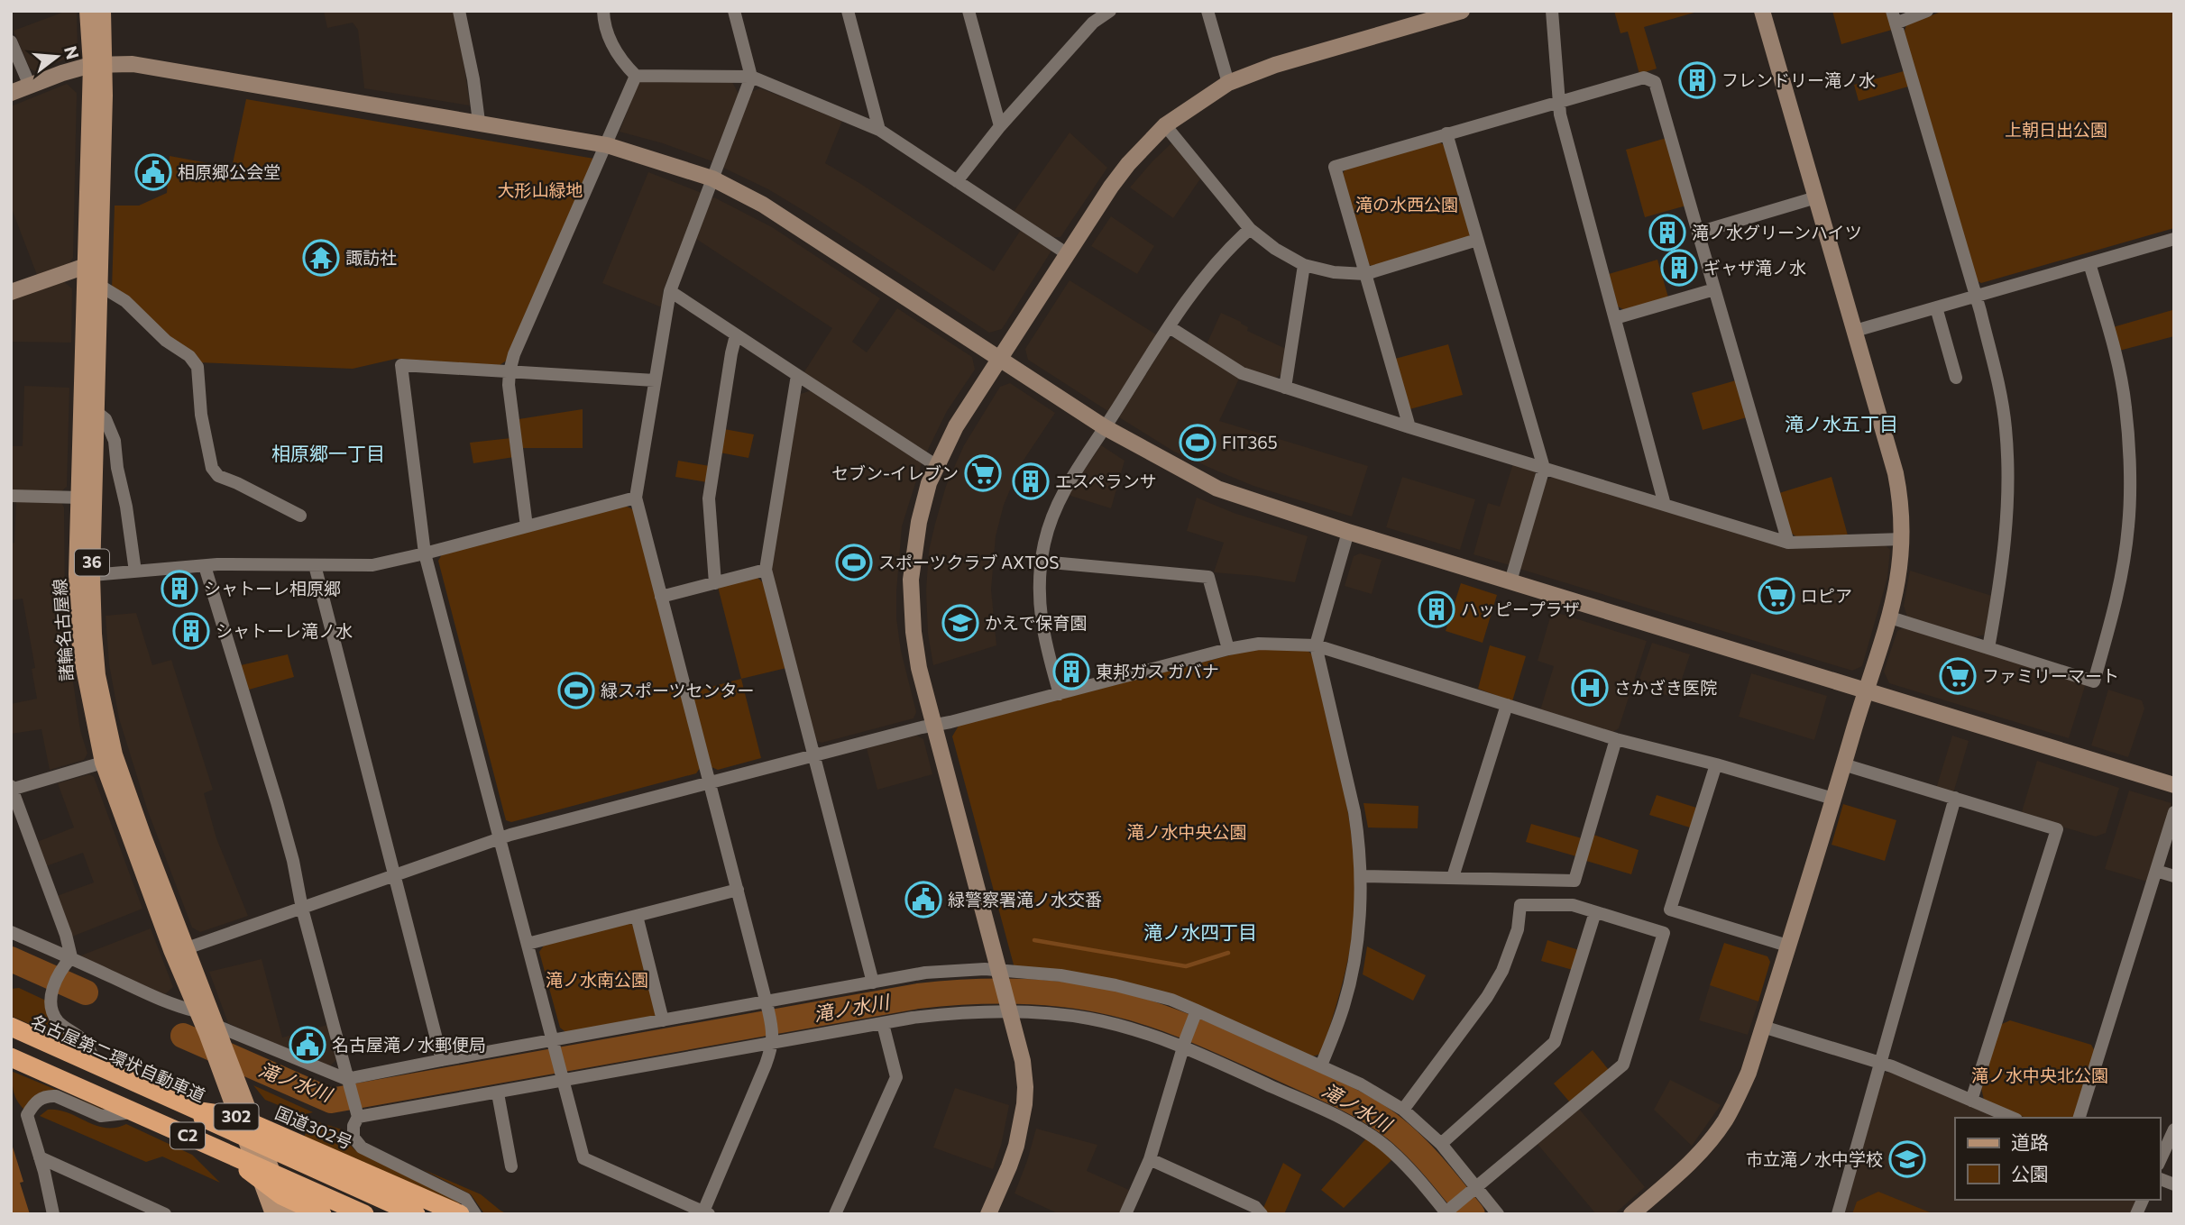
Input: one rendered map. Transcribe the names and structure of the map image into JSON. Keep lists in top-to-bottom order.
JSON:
{
  "streets": {
    "highway": [
      "名古屋第二環状自動車道",
      "302",
      "国道302号",
      "C2"
    ],
    "main road": ["36", "諸輪名古屋線"]
  },
  "crossings": [
    ["諸輪名古屋線", "302"],
    ["諸輪名古屋線", "国道302号"],
    ["302", "C2"]
  ],
  "districts": ["滝ノ水五丁目", "相原郷一丁目", "滝ノ水四丁目"],
  "water": ["滝ノ水川"],
  "parks": [
    "上朝日出公園",
    "大形山緑地",
    "滝の水西公園",
    "滝ノ水中央公園",
    "滝ノ水南公園",
    "滝ノ水中央北公園"
  ],
  "places": {
    "building": [
      "フレンドリー滝ノ水",
      "滝ノ水グリーンハイツ",
      "ギャザ滝ノ水",
      "エスペランサ",
      "シャトーレ相原郷",
      "ハッピープラザ",
      "シャトーレ滝ノ水",
      "東邦ガス ガバナ"
    ],
    "public building": ["相原郷公会堂", "緑警察署滝ノ水交番", "名古屋滝ノ水郵便局"],
    "temple": ["諏訪社"],
    "sports": ["FIT365", "スポーツクラブ AXTOS", "緑スポーツセンター"],
    "supermarket": ["セブン-イレブン", "ロピア", "ファミリーマート"],
    "school or university": ["かえで保育園", "市立滝ノ水中学校"],
    "hospital": ["さかざき医院"]
  },
  "legend": ["道路", "公園"],
  "north": "right"
}
